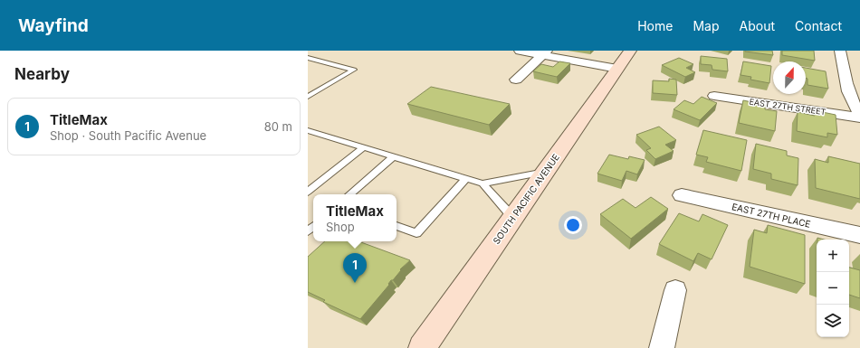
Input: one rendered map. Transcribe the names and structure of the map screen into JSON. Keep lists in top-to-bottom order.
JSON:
{
  "streets": {
    "main road": ["SOUTH PACIFIC AVENUE"],
    "street": ["EAST 27TH STREET", "EAST 27TH PLACE"]
  },
  "north": "top",
  "page": {
    "header": "Wayfind",
    "nav": [
      "Home",
      "Map",
      "About",
      "Contact"
    ],
    "heading": "Nearby",
    "list": [
      {
        "mark": "1",
        "name": "TitleMax",
        "note": "Shop · South Pacific Avenue",
        "value": "80 m"
      }
    ],
    "popup": ["TitleMax", "Shop"],
    "map_buttons": ["+", "−"],
    "pins": "1"
  }
}
